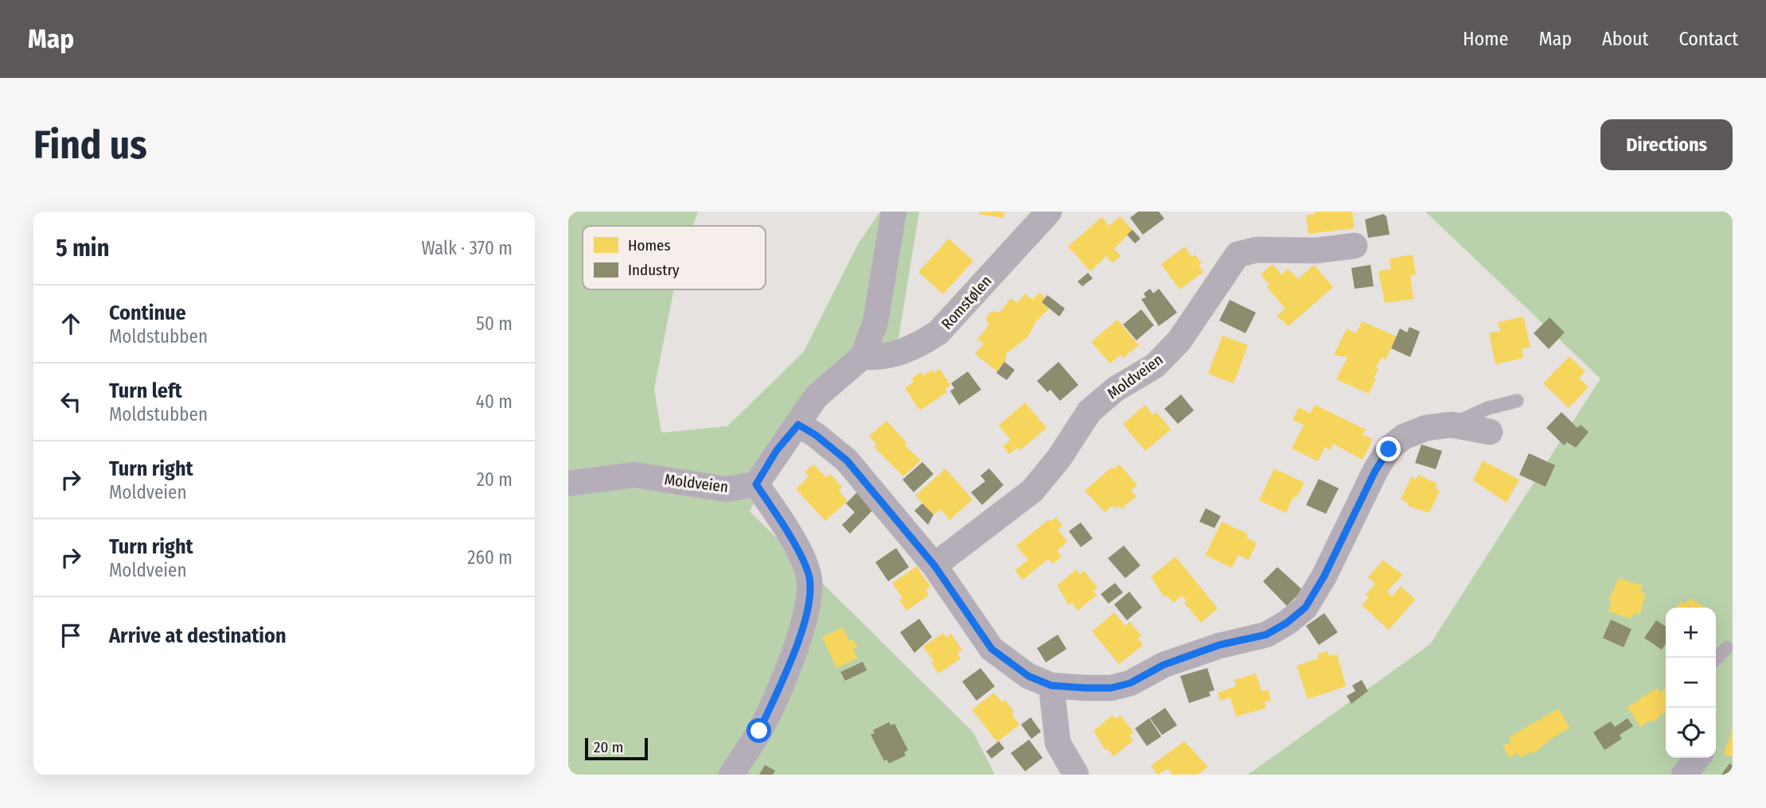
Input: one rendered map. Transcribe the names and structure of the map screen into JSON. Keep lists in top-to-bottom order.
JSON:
{
  "streets": {
    "street": ["Romstølen", "Moldveien"]
  },
  "legend": ["Homes", "Industry"],
  "scale_bar": "20 m",
  "page": {
    "header": "Map",
    "nav": [
      "Home",
      "Map",
      "About",
      "Contact"
    ],
    "buttons": "Directions",
    "title": "Find us",
    "heading": ["5 min", "Walk · 370 m"],
    "list": [
      ["Continue", "Moldstubben", "50 m"],
      ["Turn left", "Moldstubben", "40 m"],
      ["Turn right", "Moldveien", "20 m"],
      ["Turn right", "Moldveien", "260 m"],
      "Arrive at destination"
    ],
    "map_buttons": ["+", "−"],
    "scale": "20 m"
  }
}
